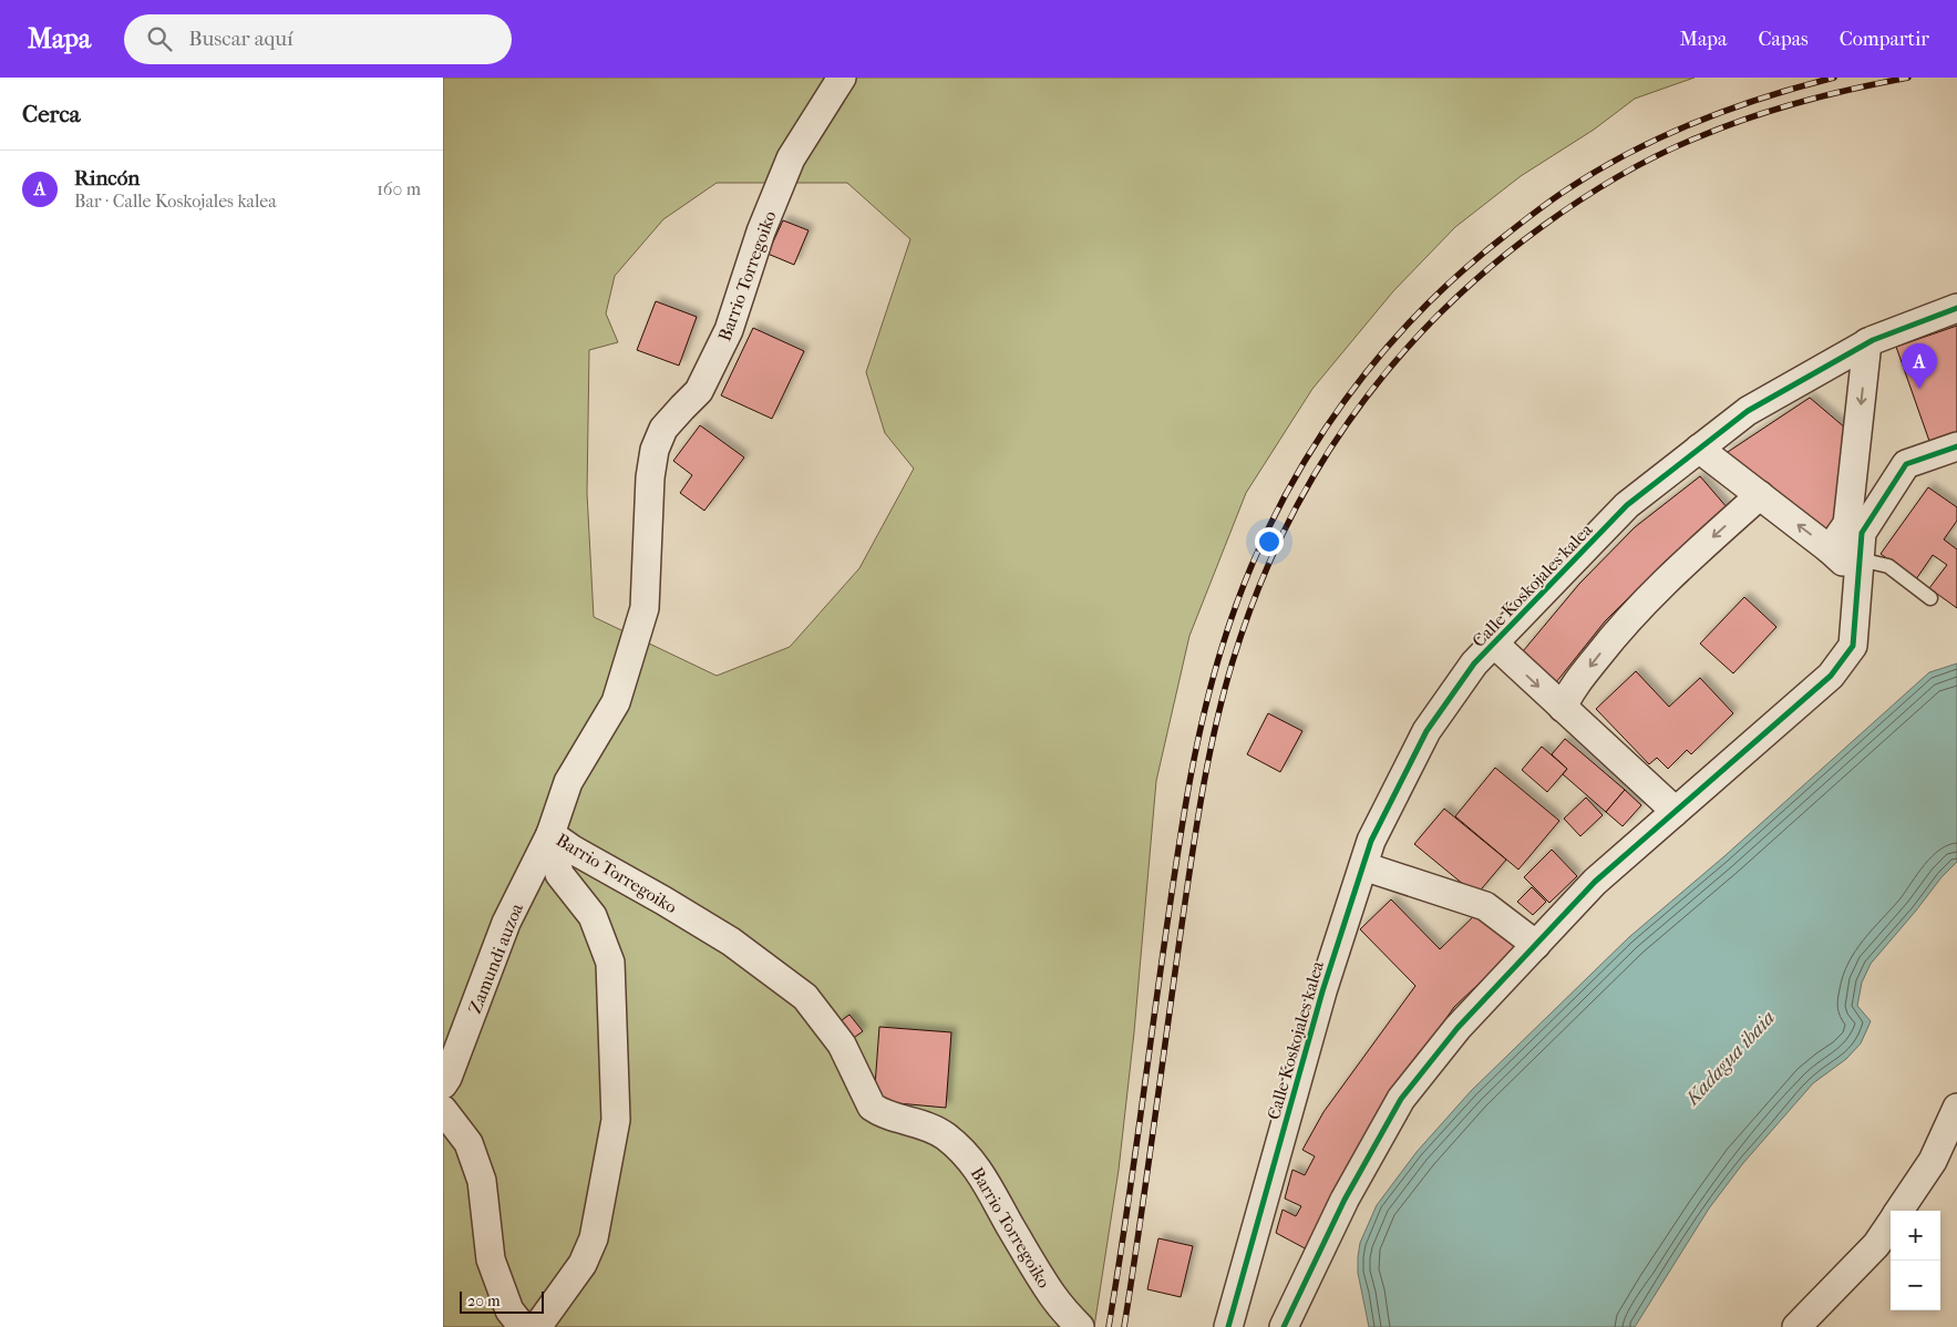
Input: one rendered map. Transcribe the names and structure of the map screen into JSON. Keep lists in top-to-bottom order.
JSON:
{
  "streets": {
    "street": ["Barrio Torregoiko", "Calle Koskojales kalea", "Zamundi auzoa"]
  },
  "crossings": [
    ["Barrio Torregoiko", "Zamundi auzoa"]
  ],
  "water": ["Kadagua ibaia"],
  "scale_bar": "20 m",
  "page": {
    "header": "Mapa",
    "search": "Buscar aquí",
    "nav": ["Mapa", "Capas", "Compartir"],
    "heading": "Cerca",
    "list": [
      {
        "mark": "A",
        "name": "Rincón",
        "note": "Bar · Calle Koskojales kalea",
        "value": "160 m"
      }
    ],
    "pins": "A",
    "map_buttons": ["+", "−"],
    "scale": "20 m"
  }
}
